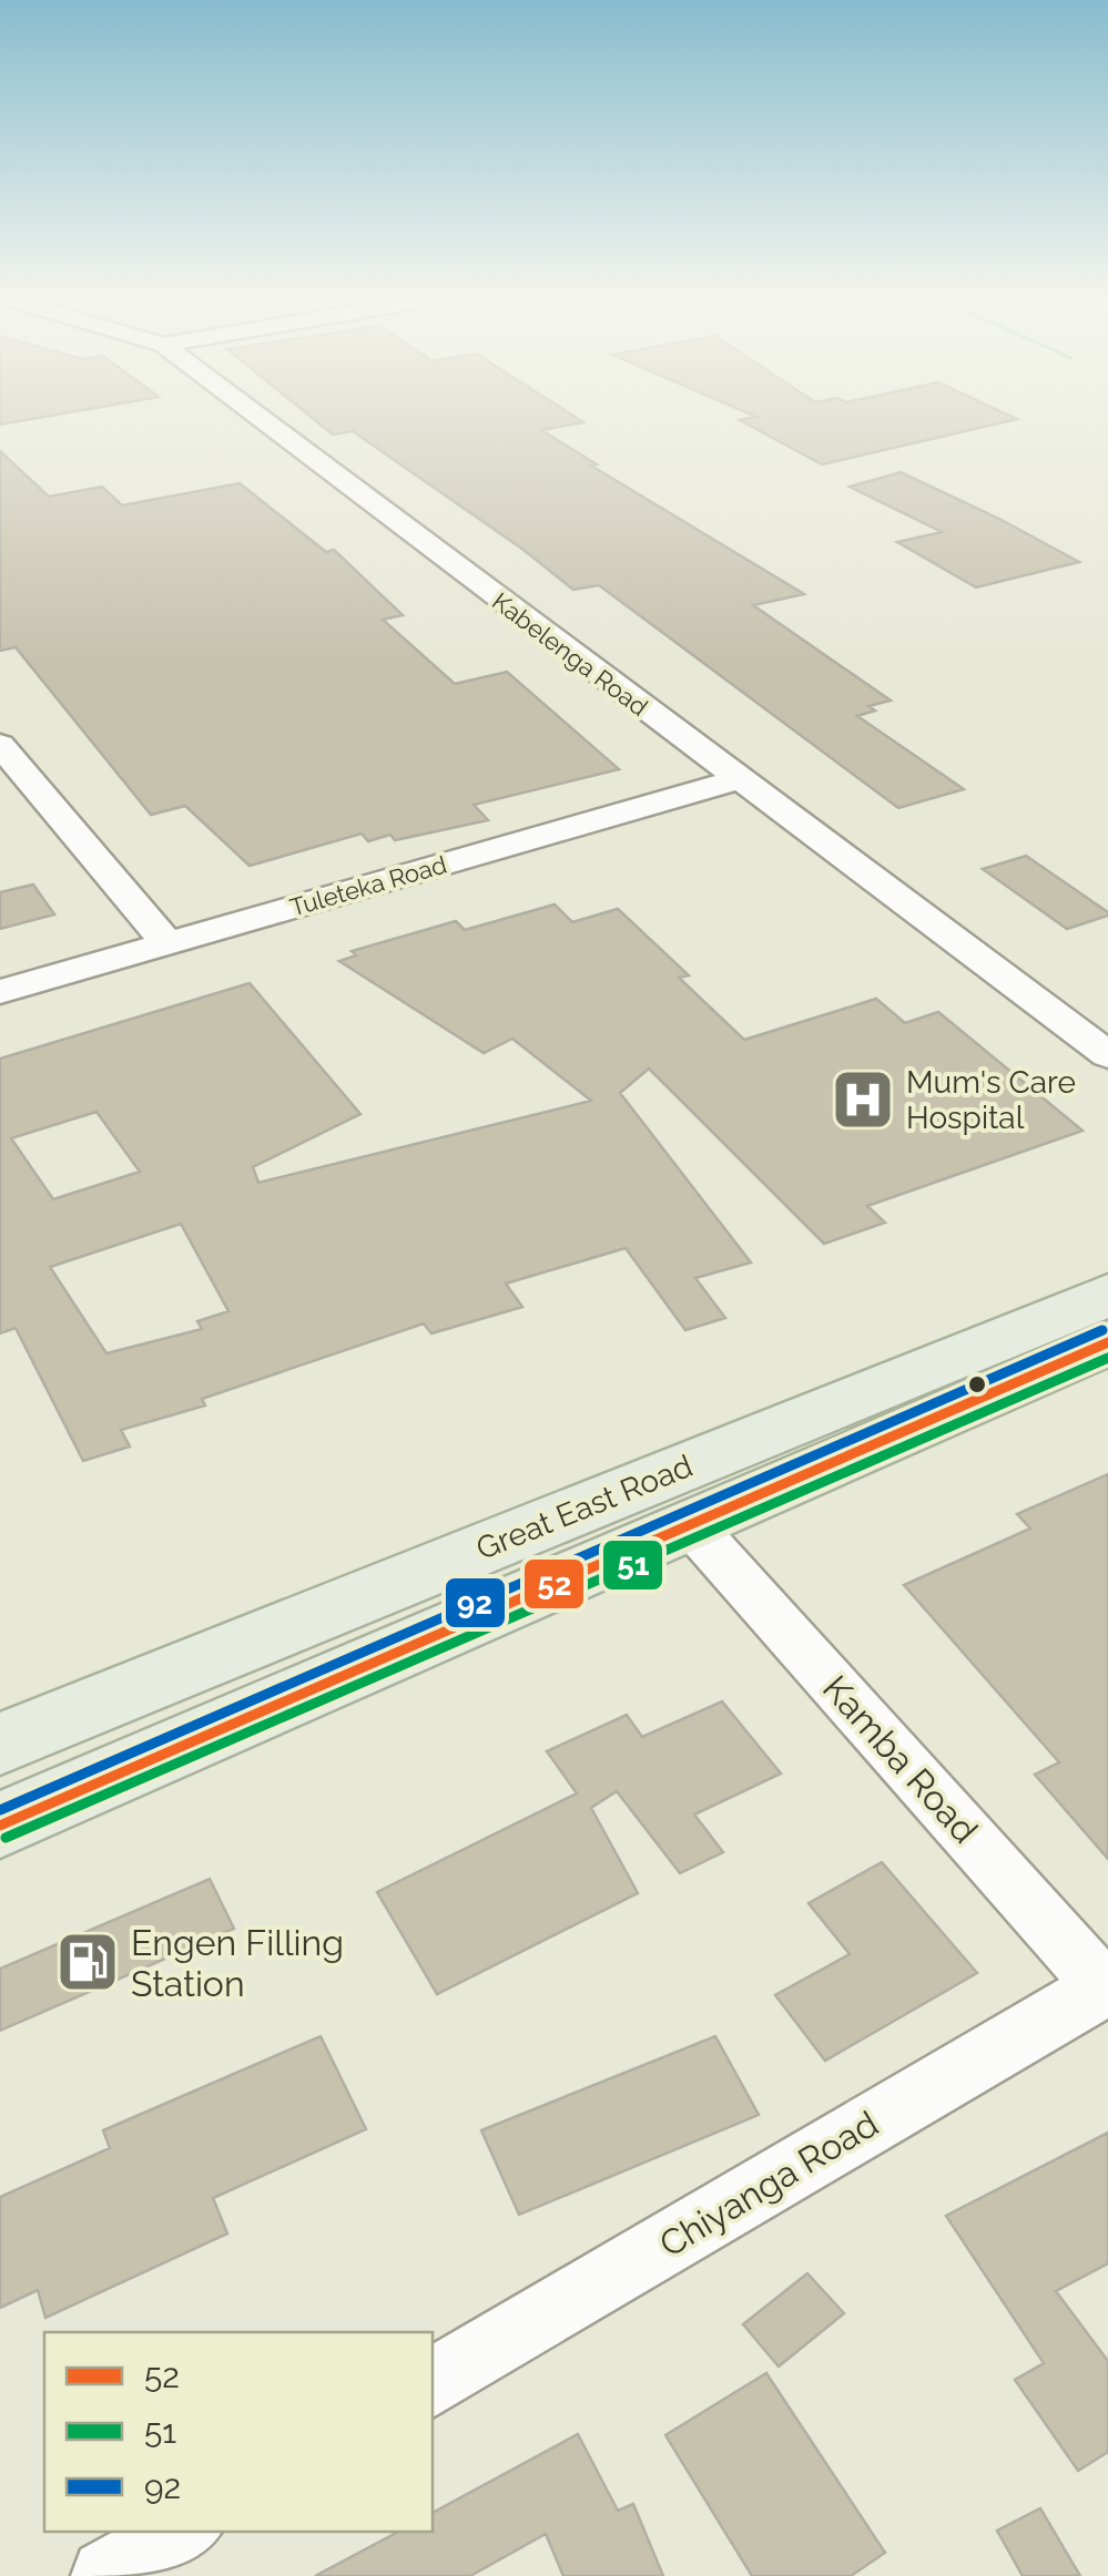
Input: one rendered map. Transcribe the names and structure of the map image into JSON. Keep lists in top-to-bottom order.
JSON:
{
  "streets": {
    "main road": ["Great East Road"],
    "street": [
      "Kabelenga Road",
      "Tuleteka Road",
      "Kamba Road",
      "Chiyanga Road"
    ]
  },
  "crossings": [
    ["Kabelenga Road", "Tuleteka Road"],
    ["Great East Road", "Kamba Road"],
    ["Kamba Road", "Chiyanga Road"]
  ],
  "places": {
    "hospital": ["Mum's Care Hospital"],
    "fuel station": ["Engen Filling Station"]
  },
  "lines": ["transit line 92", "transit line 52", "transit line 51"],
  "legend": ["52", "51", "92"]
}
